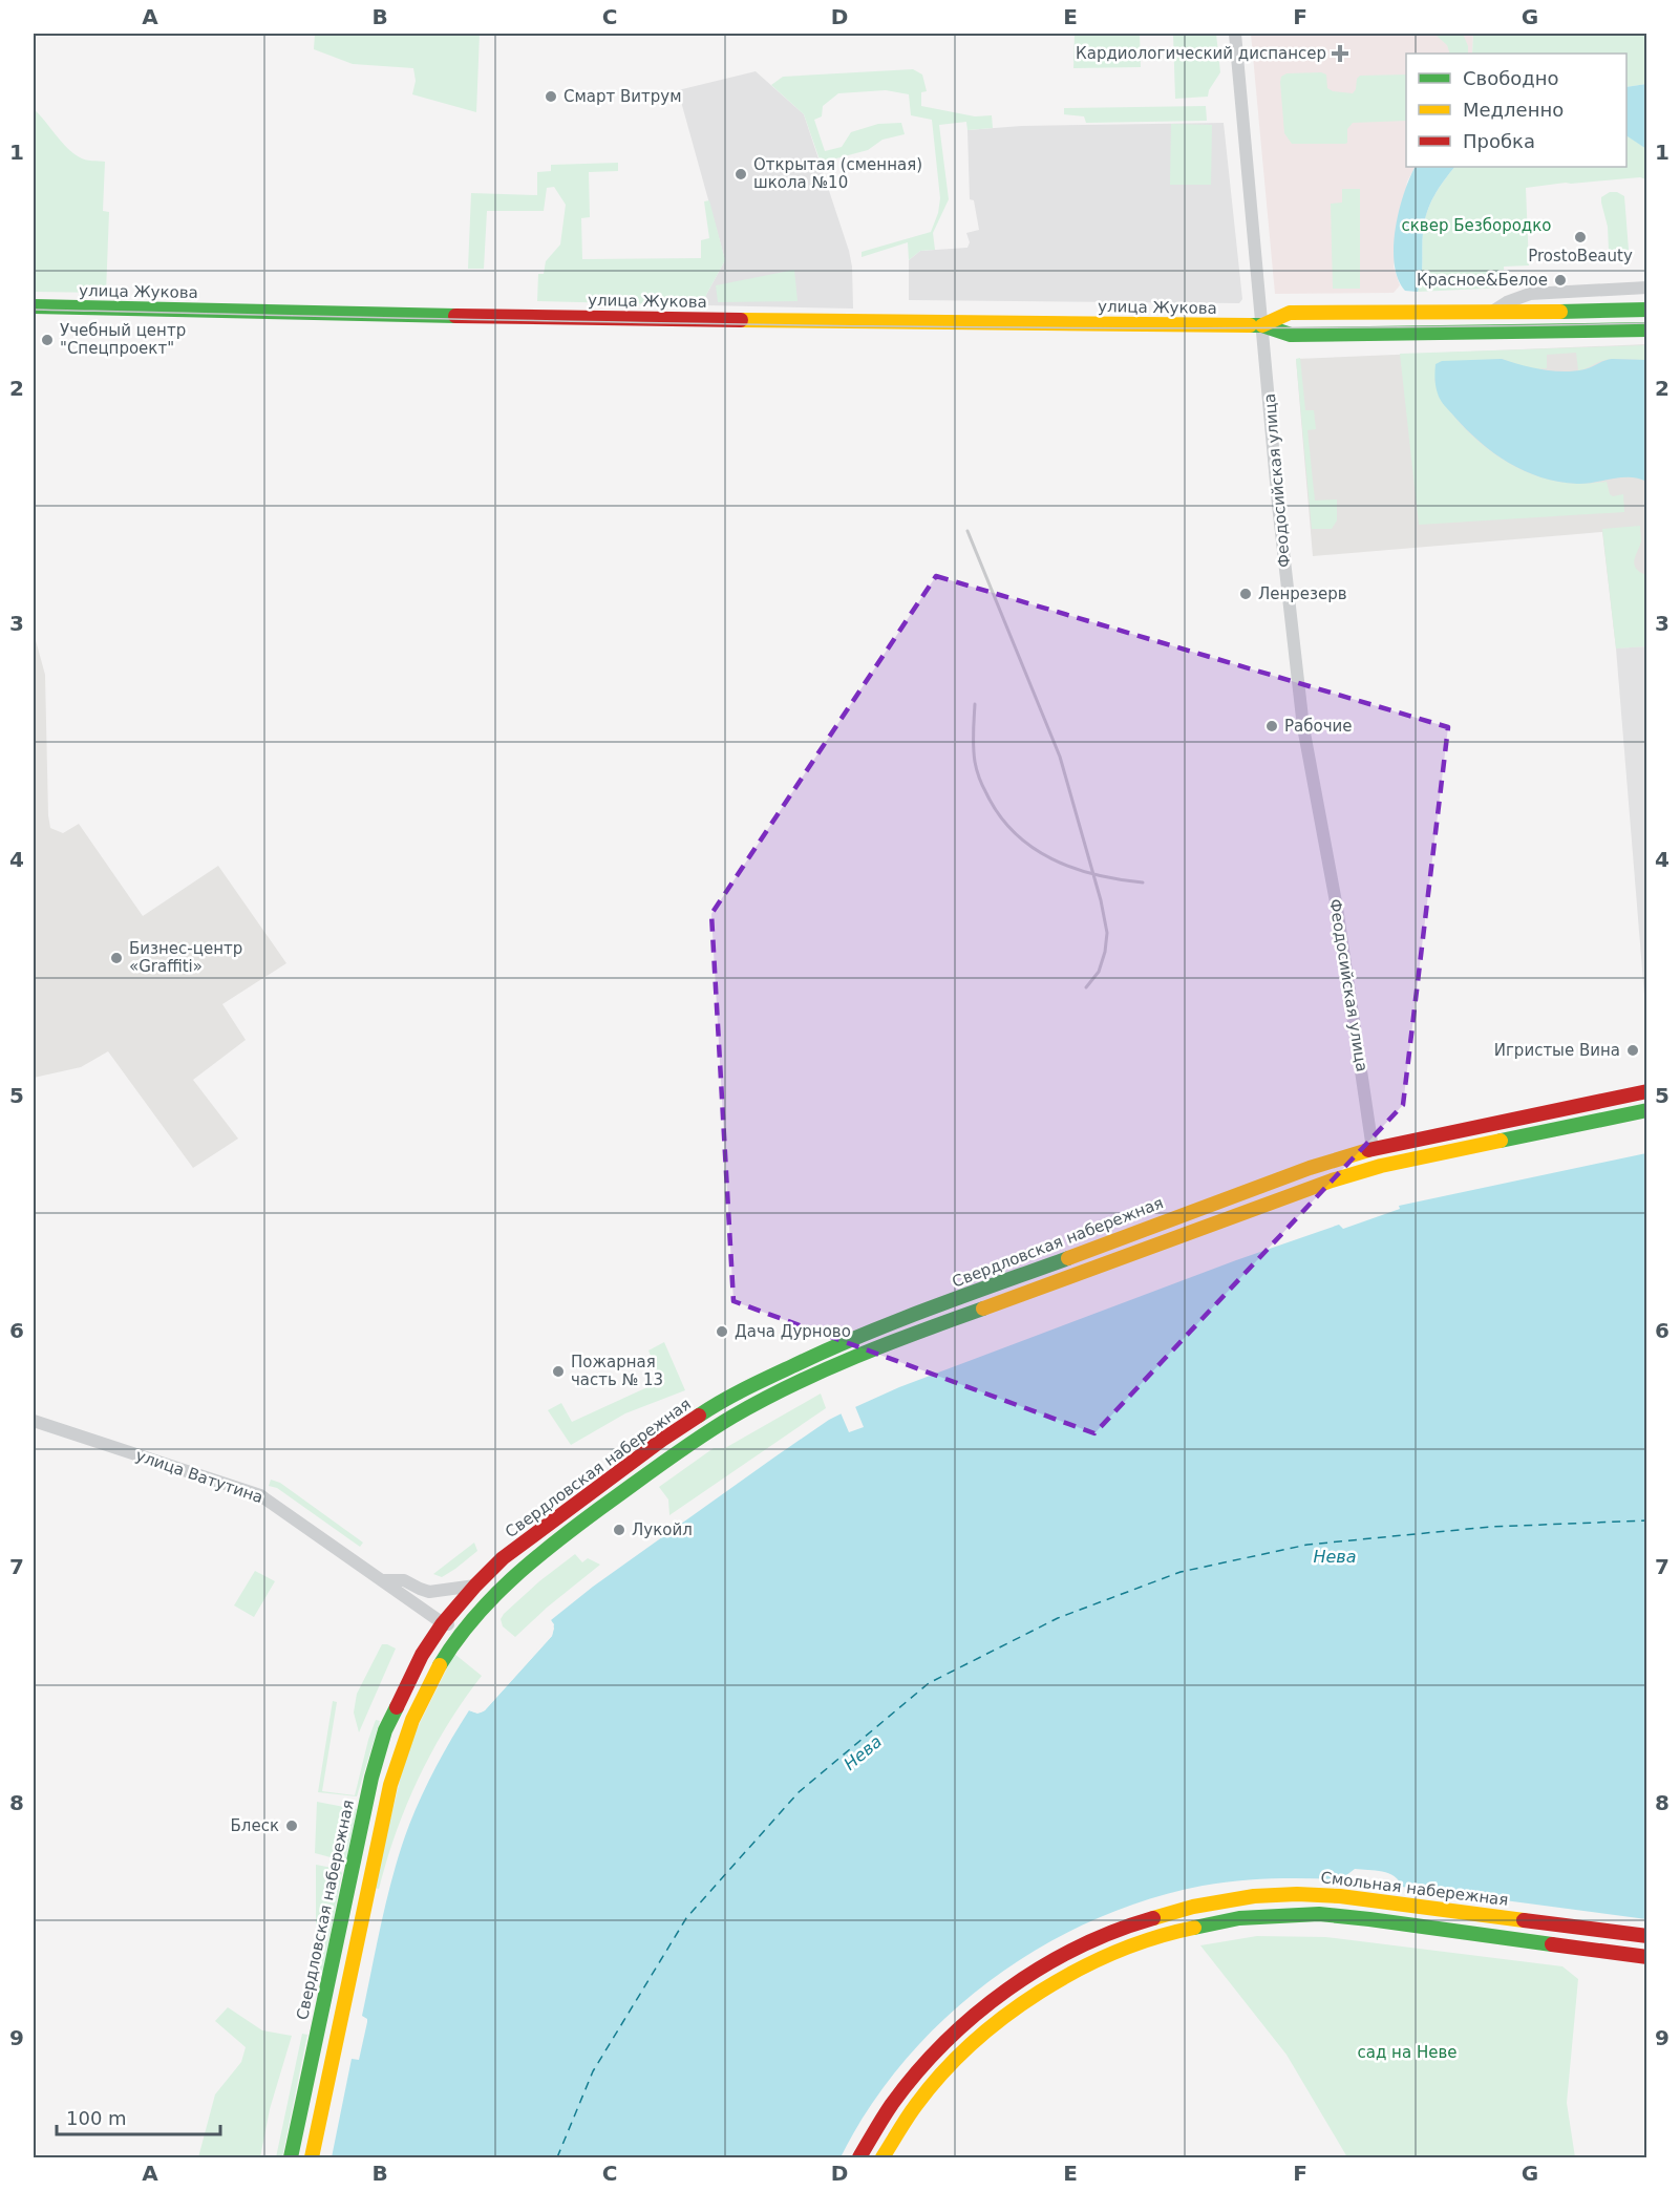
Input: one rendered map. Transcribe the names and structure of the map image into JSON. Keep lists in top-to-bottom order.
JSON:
{
  "streets": {
    "main road": ["улица Жукова", "Свердловская набережная", "Смольная набережная"],
    "street": ["Феодосийская улица", "улица Ватутина"]
  },
  "crossings": [
    ["улица Жукова", "Феодосийская улица"],
    ["Феодосийская улица", "Свердловская набережная"],
    ["Свердловская набережная", "улица Ватутина"]
  ],
  "water": ["Нева"],
  "parks": ["сквер Безбородко", "сад на Неве"],
  "places": {
    "health": ["Кардиологический диспансер"],
    "other": [
      "Смарт Витрум",
      "Открытая (сменная) школа №10",
      "ProstoBeauty",
      "Красное&Белое",
      "Учебный центр \"Спецпроект\"",
      "Ленрезерв",
      "Рабочие",
      "Бизнес-центр «Graffiti»",
      "Игристые Вина",
      "Дача Дурново",
      "Пожарная часть № 13",
      "Лукойл",
      "Блеск"
    ]
  },
  "legend": ["Свободно", "Медленно", "Пробка"],
  "scale_bar": "100 m",
  "grid": {
    "columns": [
      "A",
      "B",
      "C",
      "D",
      "E",
      "F",
      "G"
    ],
    "rows": [
      "1",
      "2",
      "3",
      "4",
      "5",
      "6",
      "7",
      "8",
      "9"
    ]
  }
}
